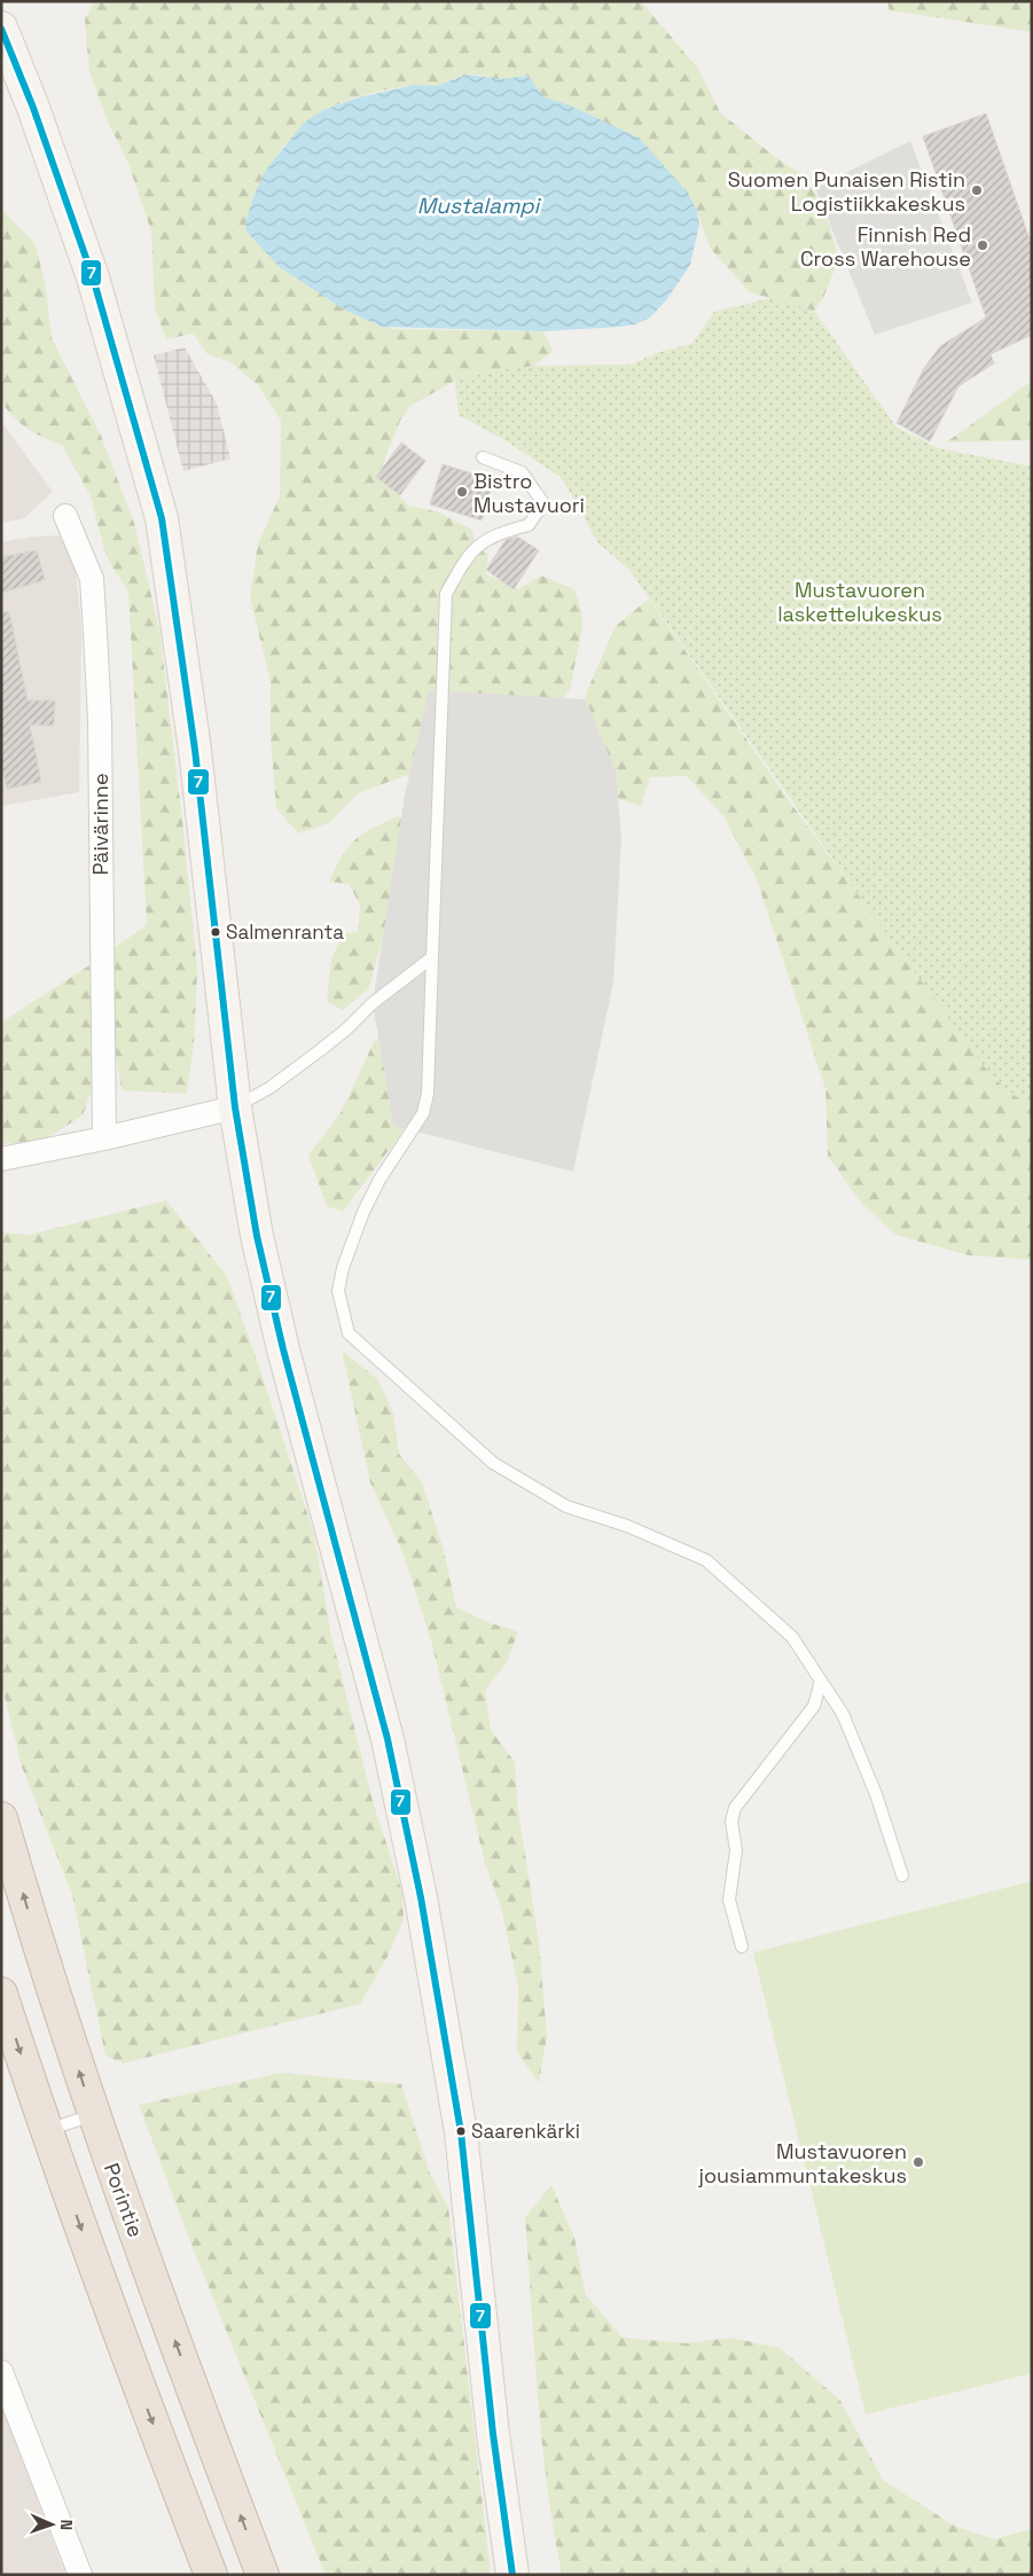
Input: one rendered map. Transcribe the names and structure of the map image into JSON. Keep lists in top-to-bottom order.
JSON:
{
  "streets": {
    "highway": ["Porintie"],
    "street": ["Päivärinne"]
  },
  "water": ["Mustalampi"],
  "parks": ["Mustavuoren laskettelukeskus"],
  "places": [
    "Suomen Punaisen Ristin Logistiikkakeskus",
    "Finnish Red Cross Warehouse",
    "Bistro Mustavuori",
    "Salmenranta",
    "Saarenkärki",
    "Mustavuoren jousiammuntakeskus"
  ],
  "lines": ["transit line 7"],
  "north": "right"
}
